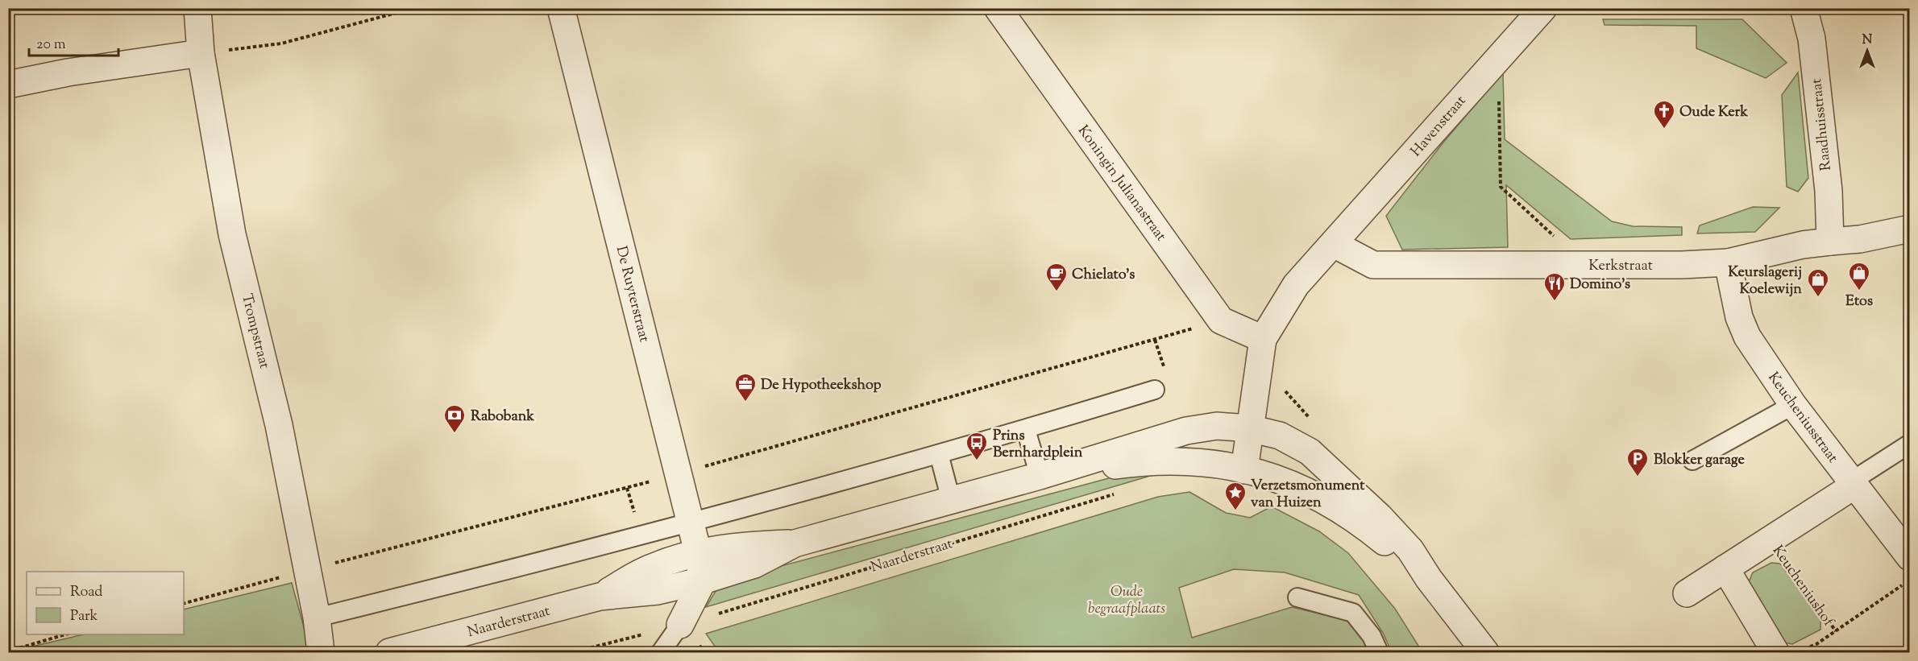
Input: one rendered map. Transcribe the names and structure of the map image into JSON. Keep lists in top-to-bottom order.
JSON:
{
  "streets": {
    "street": [
      "Raadhuisstraat",
      "Havenstraat",
      "Koningin Julianastraat",
      "Kerkstraat",
      "De Ruyterstraat",
      "Trompstraat",
      "Keucheniusstraat",
      "Naarderstraat",
      "Keucheniushof"
    ]
  },
  "crossings": [
    ["Raadhuisstraat", "Kerkstraat"],
    ["Havenstraat", "Kerkstraat"],
    ["Kerkstraat", "Keucheniusstraat"],
    ["De Ruyterstraat", "Naarderstraat"],
    ["Keucheniusstraat", "Keucheniushof"]
  ],
  "parks": ["Oude begraafplaats"],
  "places": {
    "church": ["Oude Kerk"],
    "shop": ["Etos", "Keurslagerij Koelewijn"],
    "cafe": ["Chielato's"],
    "restaurant": ["Domino's"],
    "office": ["De Hypotheekshop"],
    "bank": ["Rabobank"],
    "bus stop": ["Prins Bernhardplein"],
    "parking": ["Blokker garage"],
    "place": ["Verzetsmonument van Huizen"]
  },
  "legend": ["Road", "Park"],
  "scale_bar": "20 m",
  "north": "top"
}
